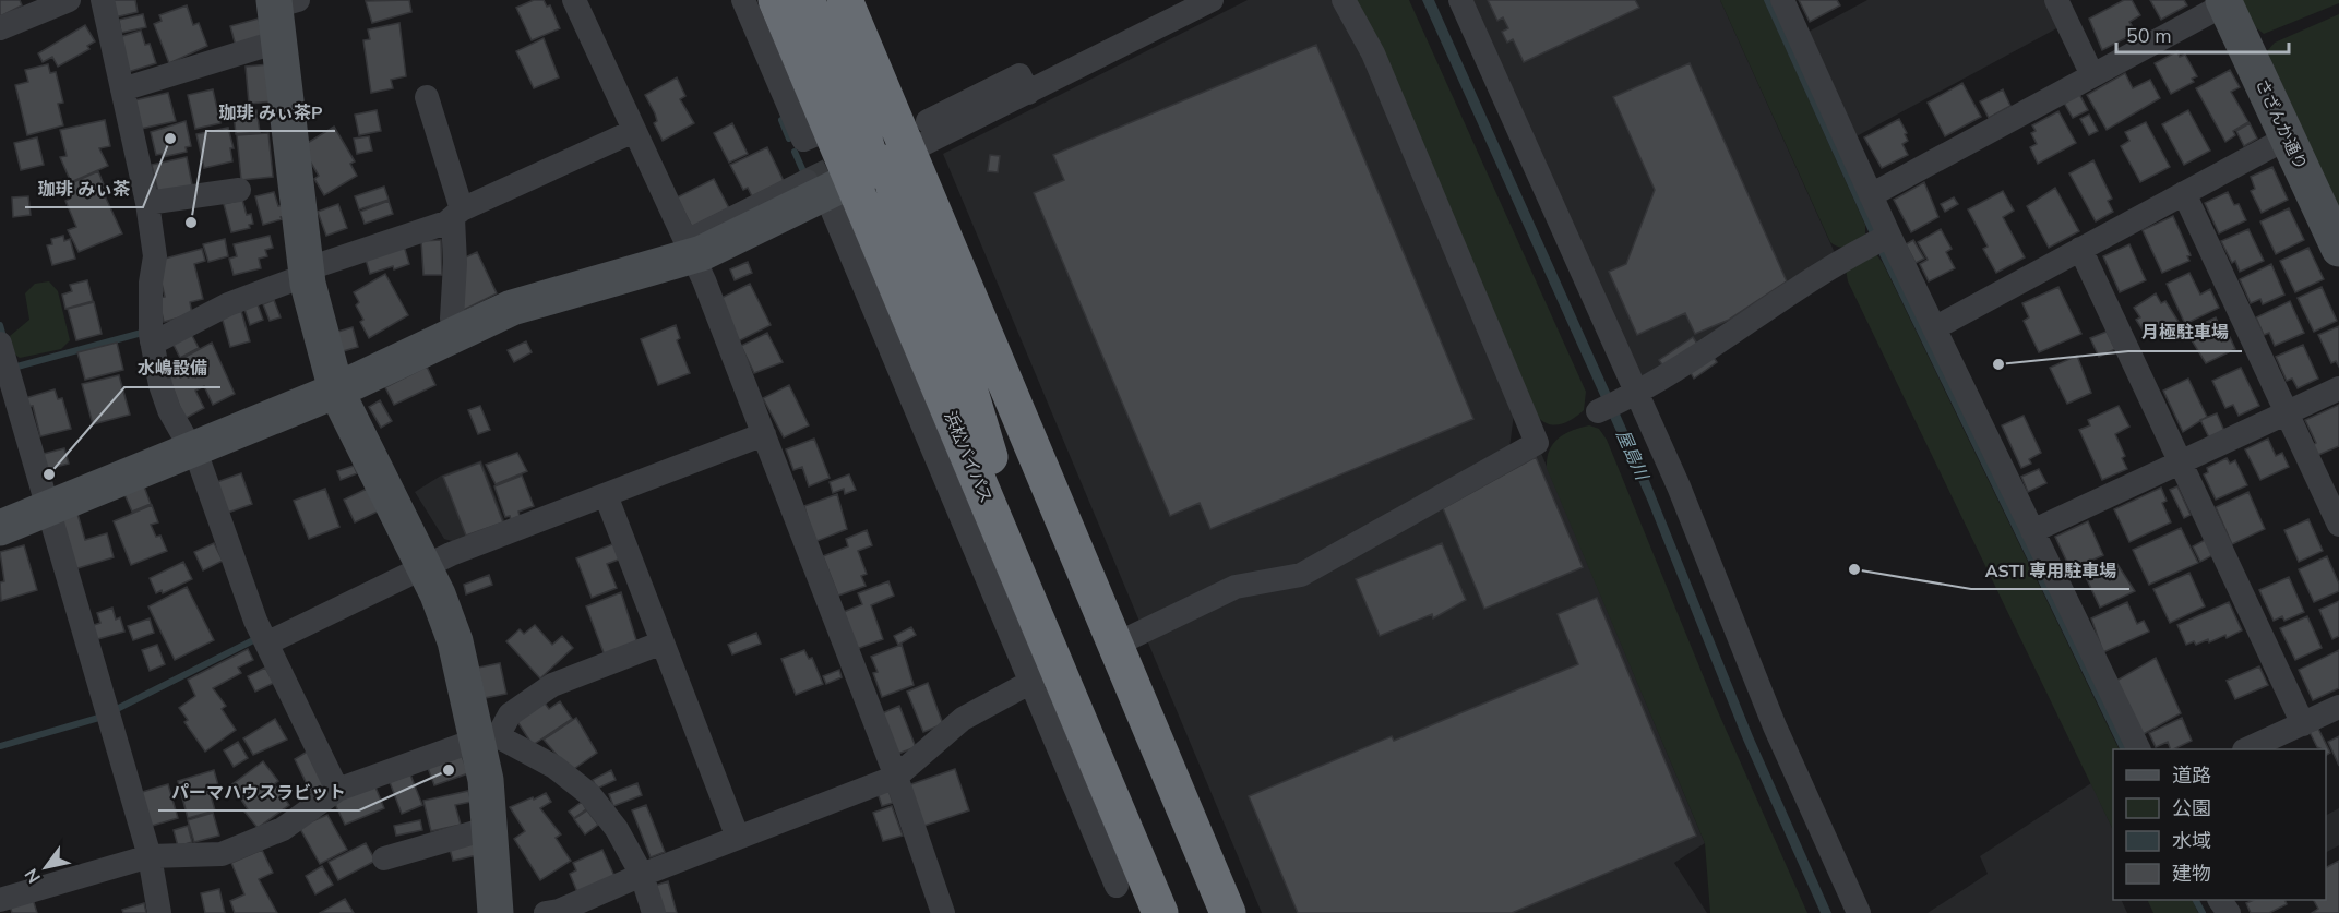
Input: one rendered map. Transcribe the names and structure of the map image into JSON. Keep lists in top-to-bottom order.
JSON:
{
  "streets": {
    "highway": ["浜松バイパス"],
    "street": ["さざんか通り"]
  },
  "water": ["屋島川"],
  "places": [
    "珈琲 みぃ茶",
    "珈琲 みぃ茶P",
    "月極駐車場",
    "水嶋設備",
    "ASTI 専用駐車場",
    "パーマハウスラビット"
  ],
  "legend": [
    "道路",
    "公園",
    "水域",
    "建物"
  ],
  "scale_bar": "50 m",
  "north": "bottom left"
}
